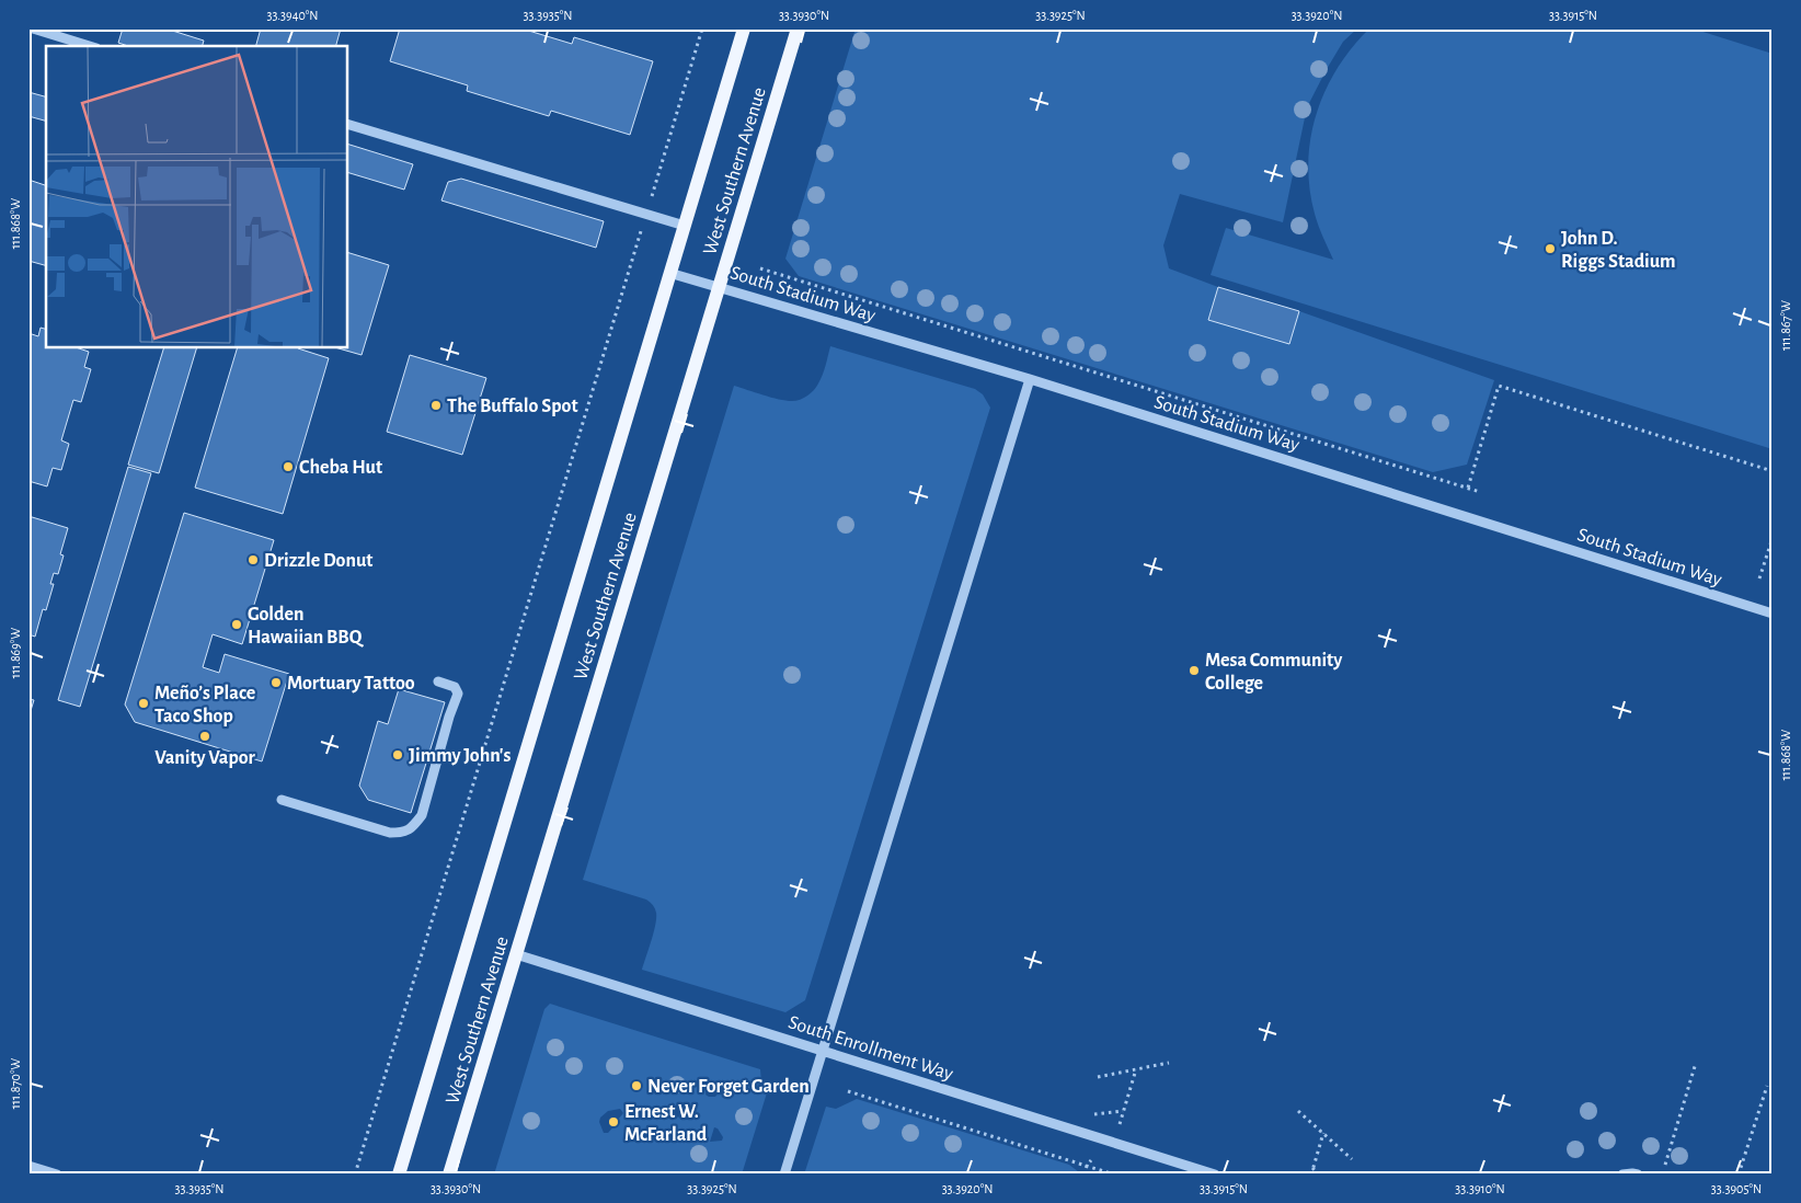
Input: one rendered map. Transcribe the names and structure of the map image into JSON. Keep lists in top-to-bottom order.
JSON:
{
  "streets": {
    "main road": ["West Southern Avenue"],
    "street": ["South Stadium Way", "South Enrollment Way"]
  },
  "crossings": [
    ["West Southern Avenue", "South Stadium Way"],
    ["West Southern Avenue", "South Enrollment Way"]
  ],
  "places": [
    "John D. Riggs Stadium",
    "The Buffalo Spot",
    "Cheba Hut",
    "Drizzle Donut",
    "Golden Hawaiian BBQ",
    "Mesa Community College",
    "Mortuary Tattoo",
    "Meño’s Place Taco Shop",
    "Vanity Vapor",
    "Jimmy John's",
    "Never Forget Garden",
    "Ernest W. McFarland"
  ],
  "coordinates": [
    "33.3940°N",
    "33.3935°N",
    "33.3930°N",
    "33.3925°N",
    "33.3920°N",
    "33.3915°N",
    "111.868°W",
    "111.867°W",
    "111.869°W",
    "111.870°W",
    "33.3910°N",
    "33.3905°N"
  ]
}
